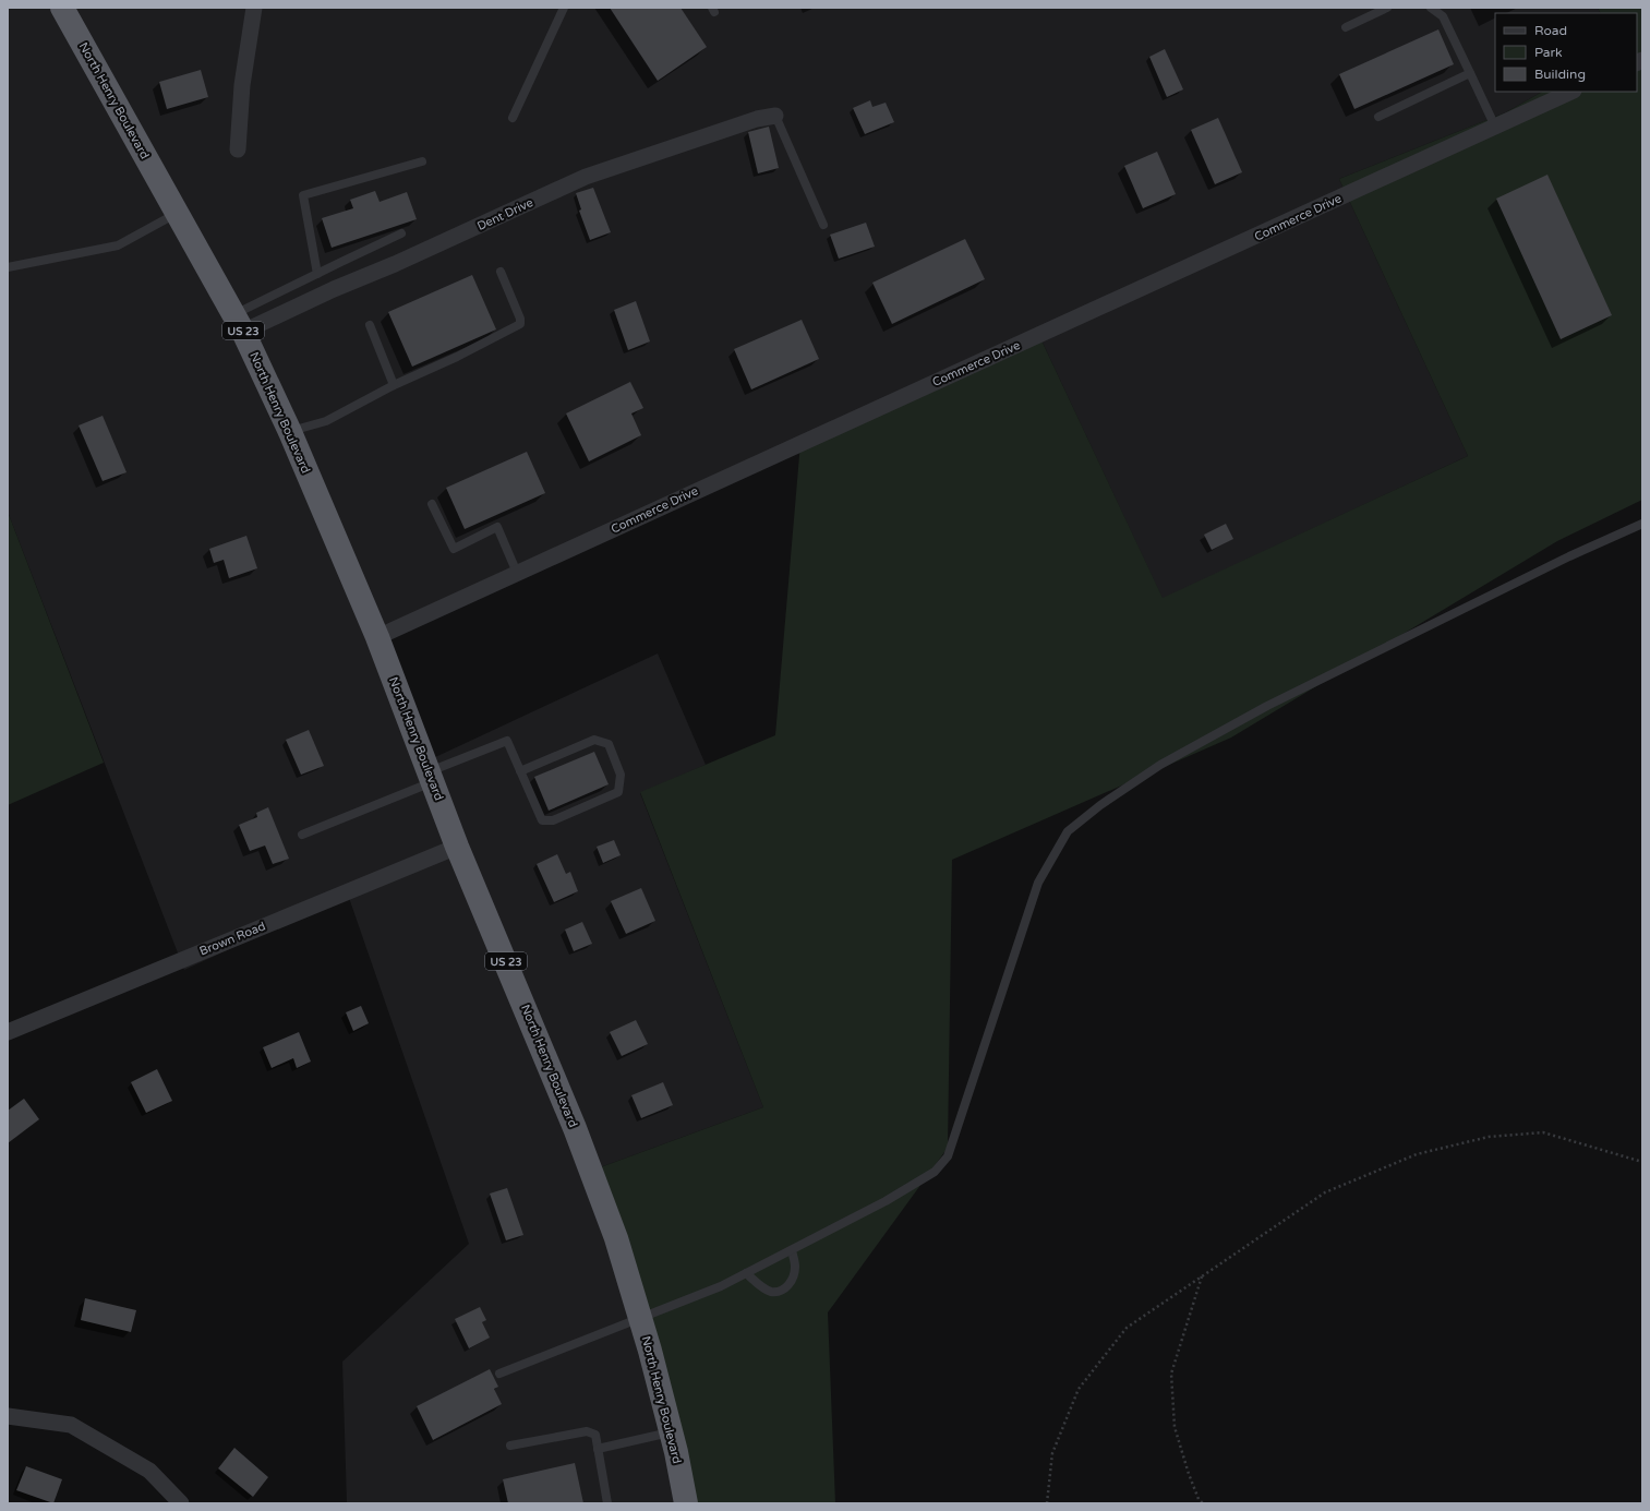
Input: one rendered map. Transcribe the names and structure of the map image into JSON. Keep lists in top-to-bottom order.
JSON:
{
  "streets": {
    "highway": ["North Henry Boulevard", "US 23"],
    "street": ["Dent Drive", "Commerce Drive", "Brown Road"]
  },
  "crossings": [
    ["North Henry Boulevard", "Dent Drive"],
    ["North Henry Boulevard", "Commerce Drive"],
    ["North Henry Boulevard", "Brown Road"]
  ],
  "legend": ["Road", "Park", "Building"]
}
